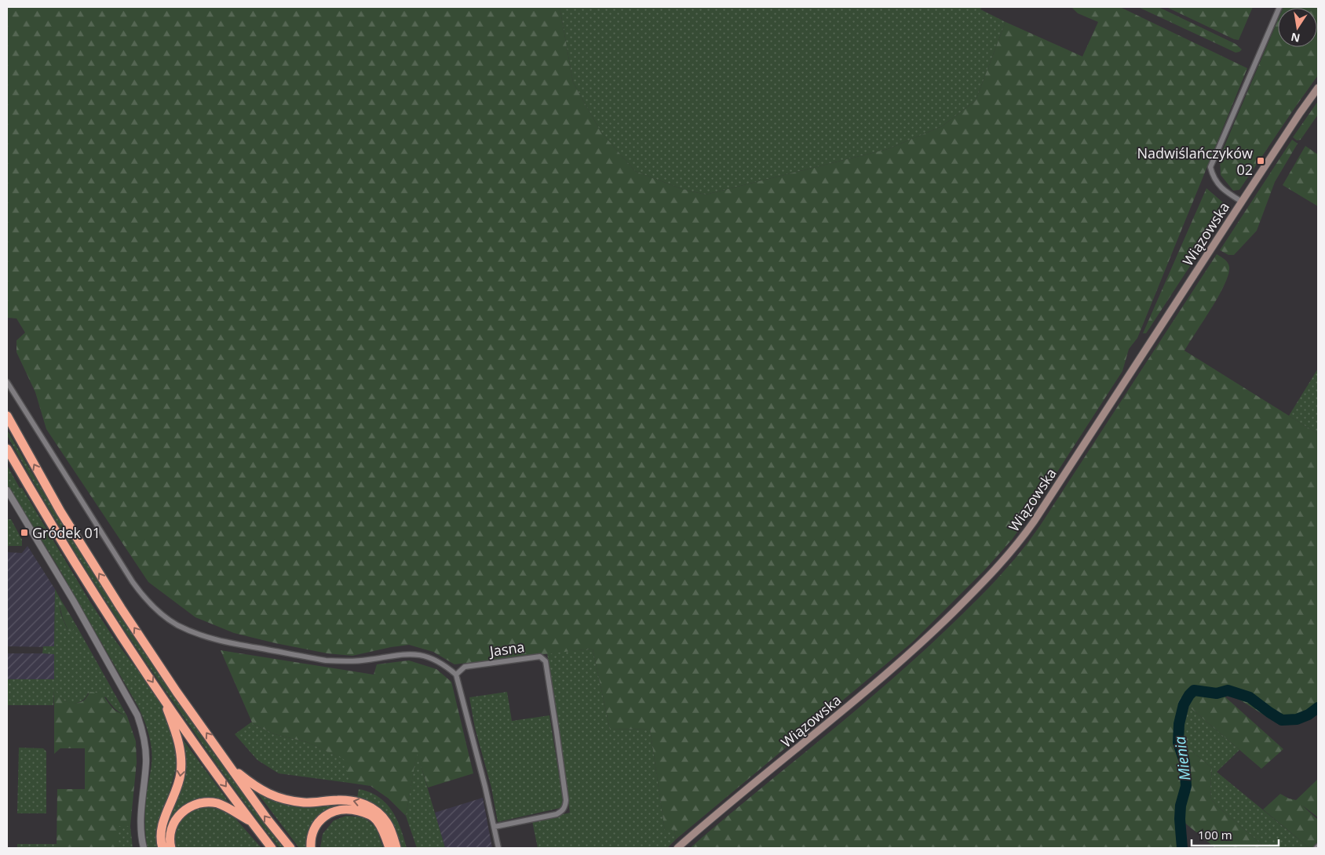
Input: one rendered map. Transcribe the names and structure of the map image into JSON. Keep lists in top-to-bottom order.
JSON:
{
  "streets": {
    "main road": ["Wiązowska"],
    "street": ["Jasna"]
  },
  "water": ["Mienia"],
  "places": {
    "transit": ["Nadwiślańczyków 02", "Gródek 01"]
  },
  "scale_bar": "100 m",
  "north": "bottom"
}
